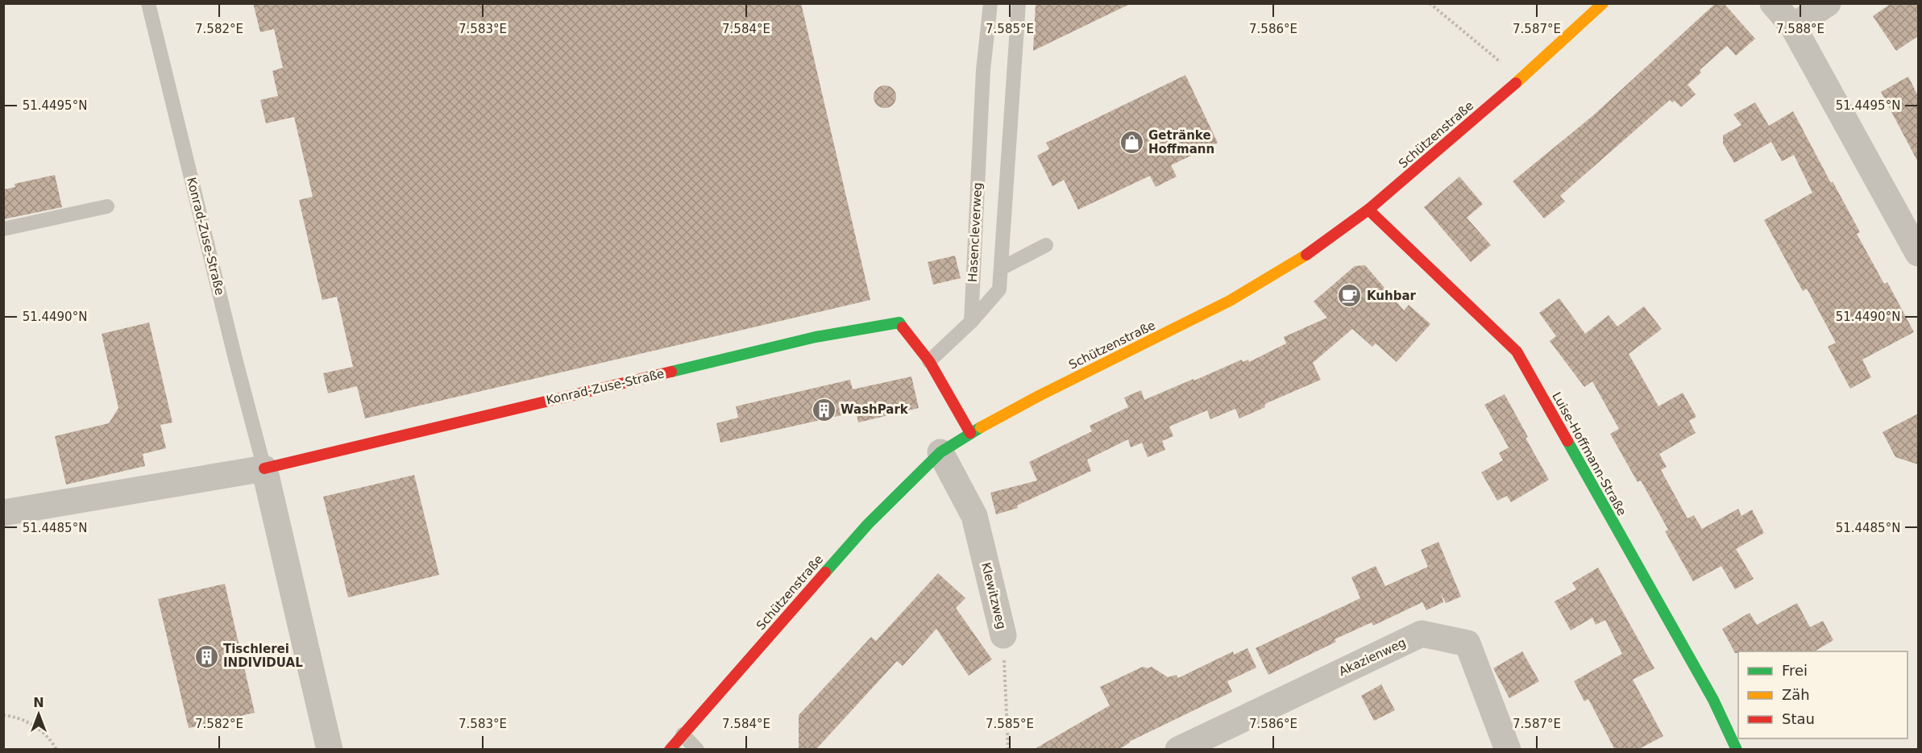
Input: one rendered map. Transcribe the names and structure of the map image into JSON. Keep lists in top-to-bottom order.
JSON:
{
  "streets": {
    "street": [
      "Schützenstraße",
      "Konrad-Zuse-Straße",
      "Luise-Hoffmann-Straße",
      "Klewitzweg",
      "Akazienweg"
    ],
    "lane": ["Hasencleverweg"]
  },
  "crossings": [
    ["Schützenstraße", "Luise-Hoffmann-Straße"],
    ["Schützenstraße", "Klewitzweg"]
  ],
  "places": {
    "shop": ["Getränke Hoffmann"],
    "cafe": ["Kuhbar"],
    "building": ["WashPark", "Tischlerei INDIVIDUAL"]
  },
  "legend": ["Frei", "Zäh", "Stau"],
  "north": "top",
  "coordinates": [
    "7.582°E",
    "7.583°E",
    "7.584°E",
    "7.585°E",
    "7.586°E",
    "7.587°E",
    "7.588°E",
    "51.4495°N",
    "51.4490°N",
    "51.4485°N"
  ]
}
